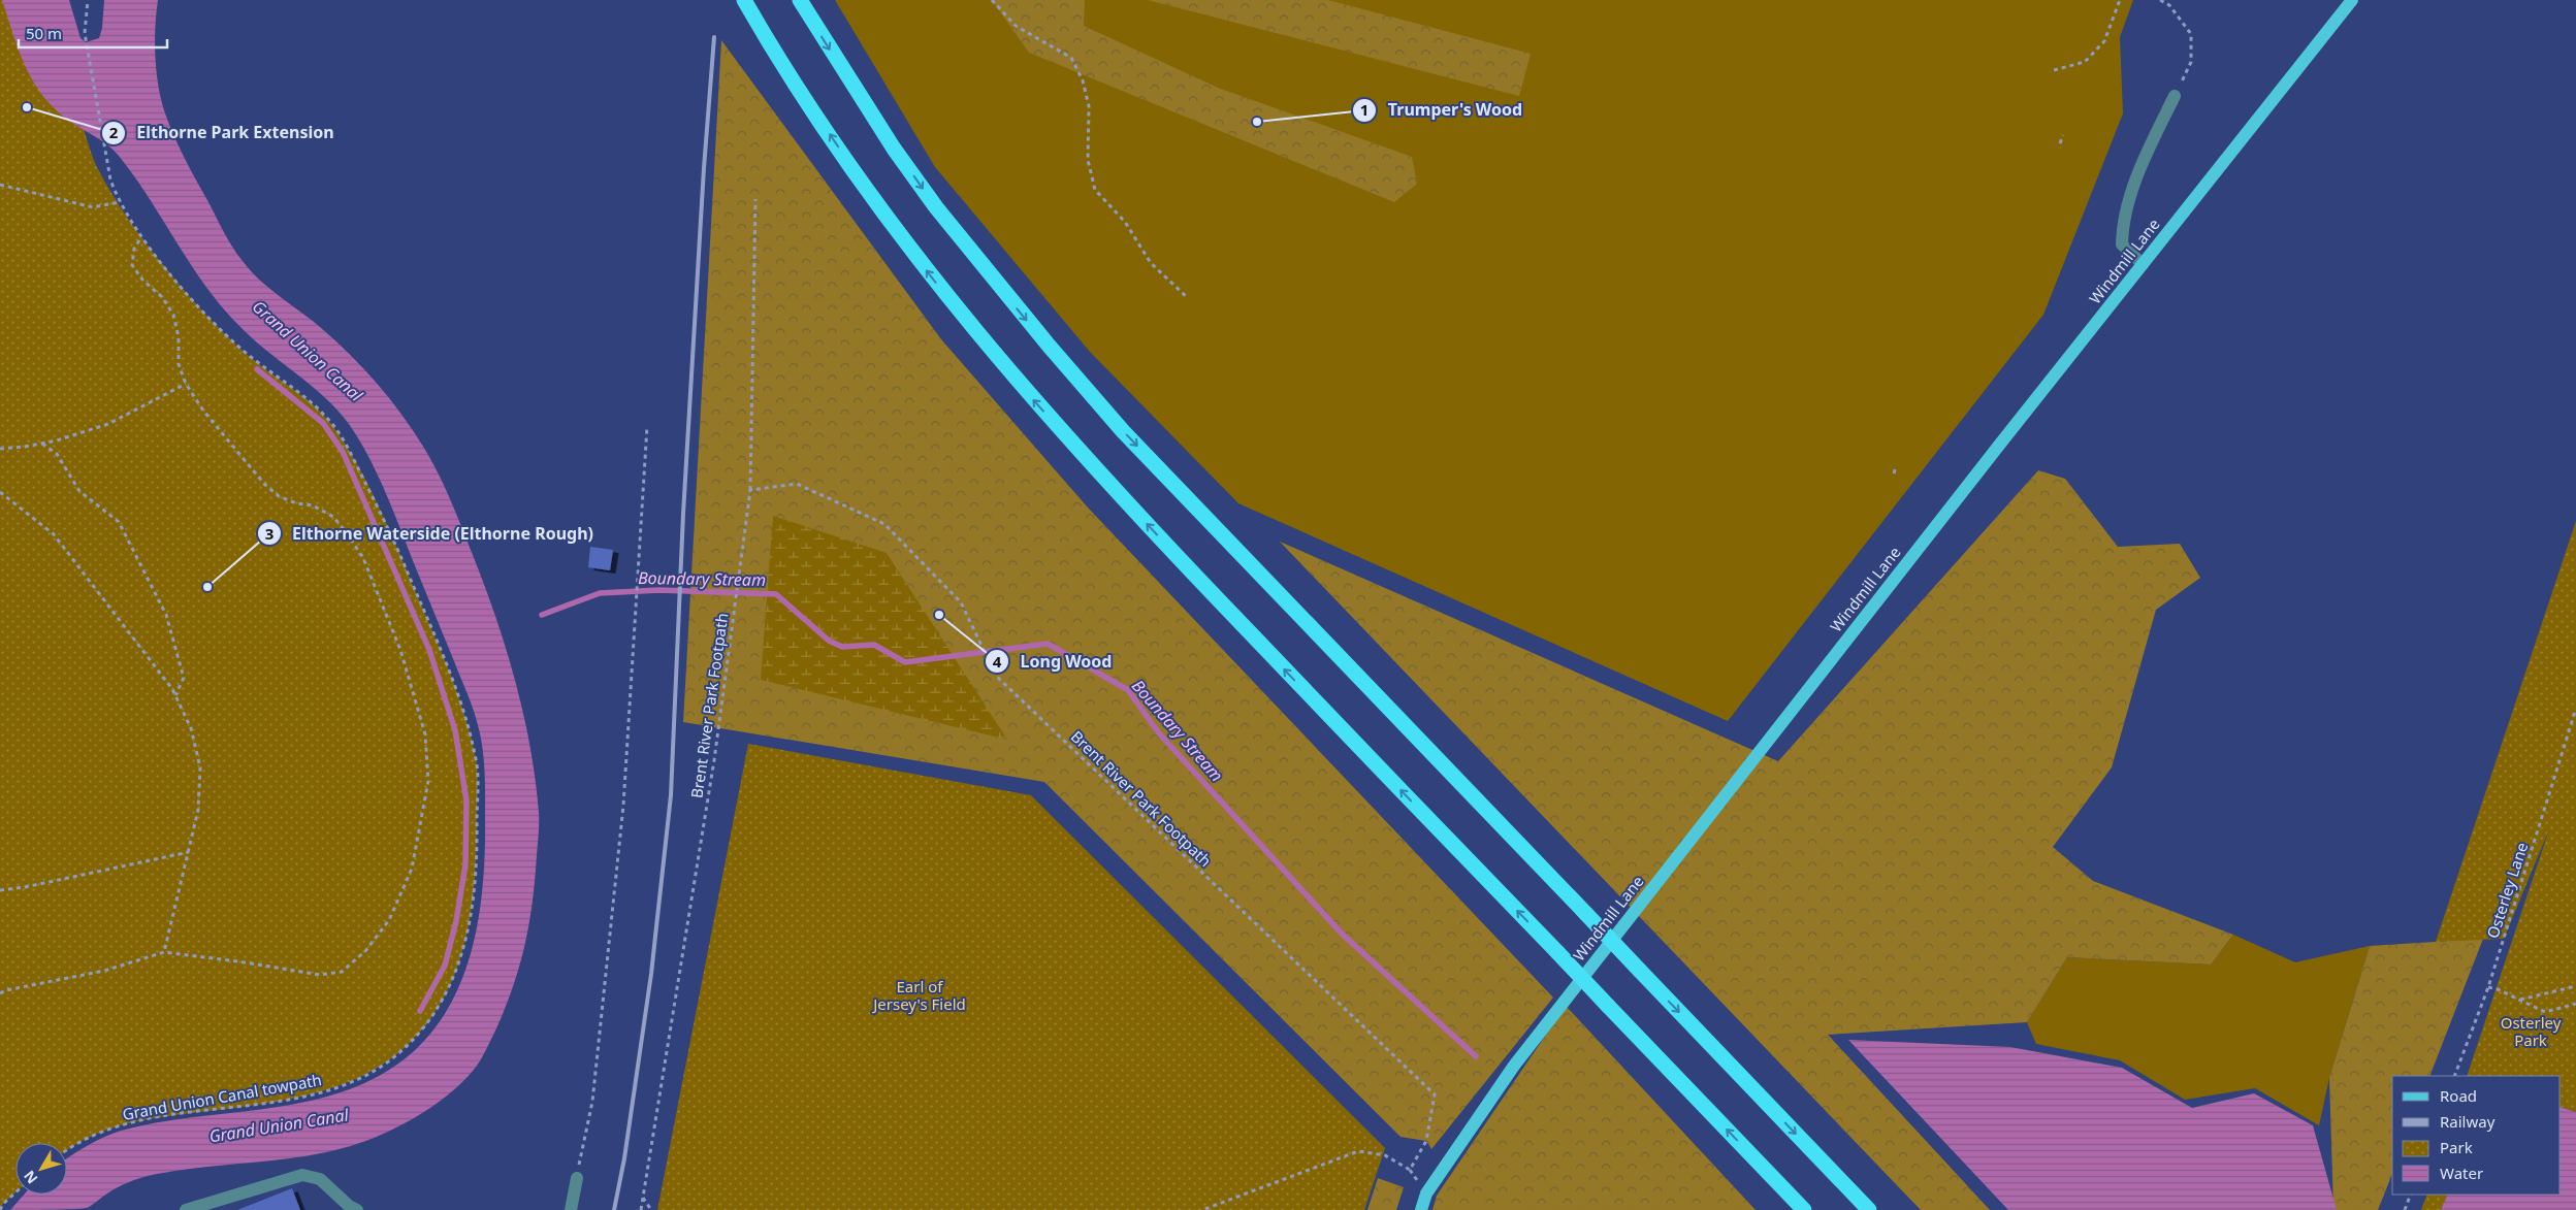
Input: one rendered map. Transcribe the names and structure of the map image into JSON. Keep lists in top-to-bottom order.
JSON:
{
  "streets": {
    "main road": ["Windmill Lane"],
    "path": ["Brent River Park Footpath", "Osterley Lane", "Grand Union Canal towpath"]
  },
  "water": ["Grand Union Canal", "Boundary Stream"],
  "parks": ["Earl of Jersey's Field", "Osterley Park"],
  "places": [
    "Elthorne Park Extension",
    "Trumper's Wood",
    "Elthorne Waterside (Elthorne Rough)",
    "Long Wood"
  ],
  "legend": [
    "Road",
    "Railway",
    "Park",
    "Water"
  ],
  "scale_bar": "50 m",
  "north": "bottom left"
}
